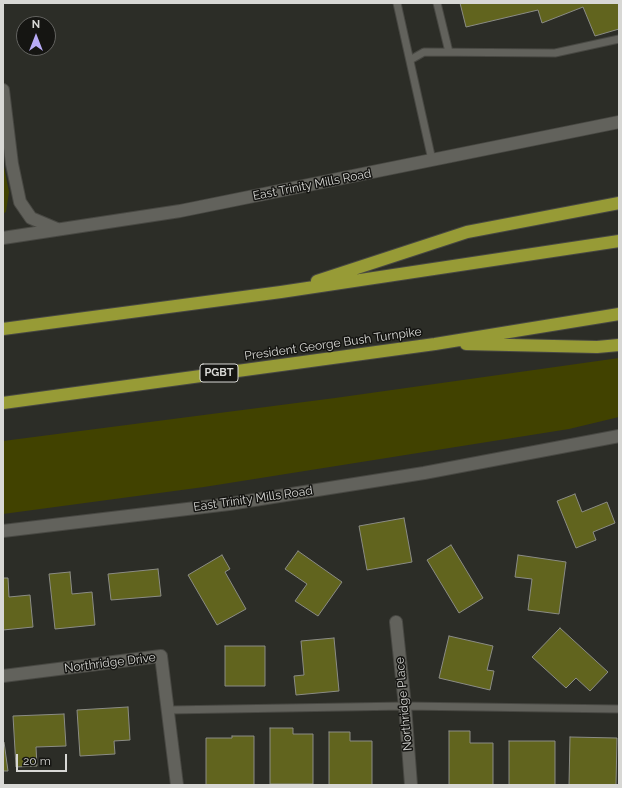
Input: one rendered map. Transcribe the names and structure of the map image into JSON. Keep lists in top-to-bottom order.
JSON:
{
  "streets": {
    "highway": ["President George Bush Turnpike", "PGBT"],
    "main road": ["East Trinity Mills Road", "Northridge Drive", "Northridge Place"]
  },
  "scale_bar": "20 m",
  "north": "top"
}
